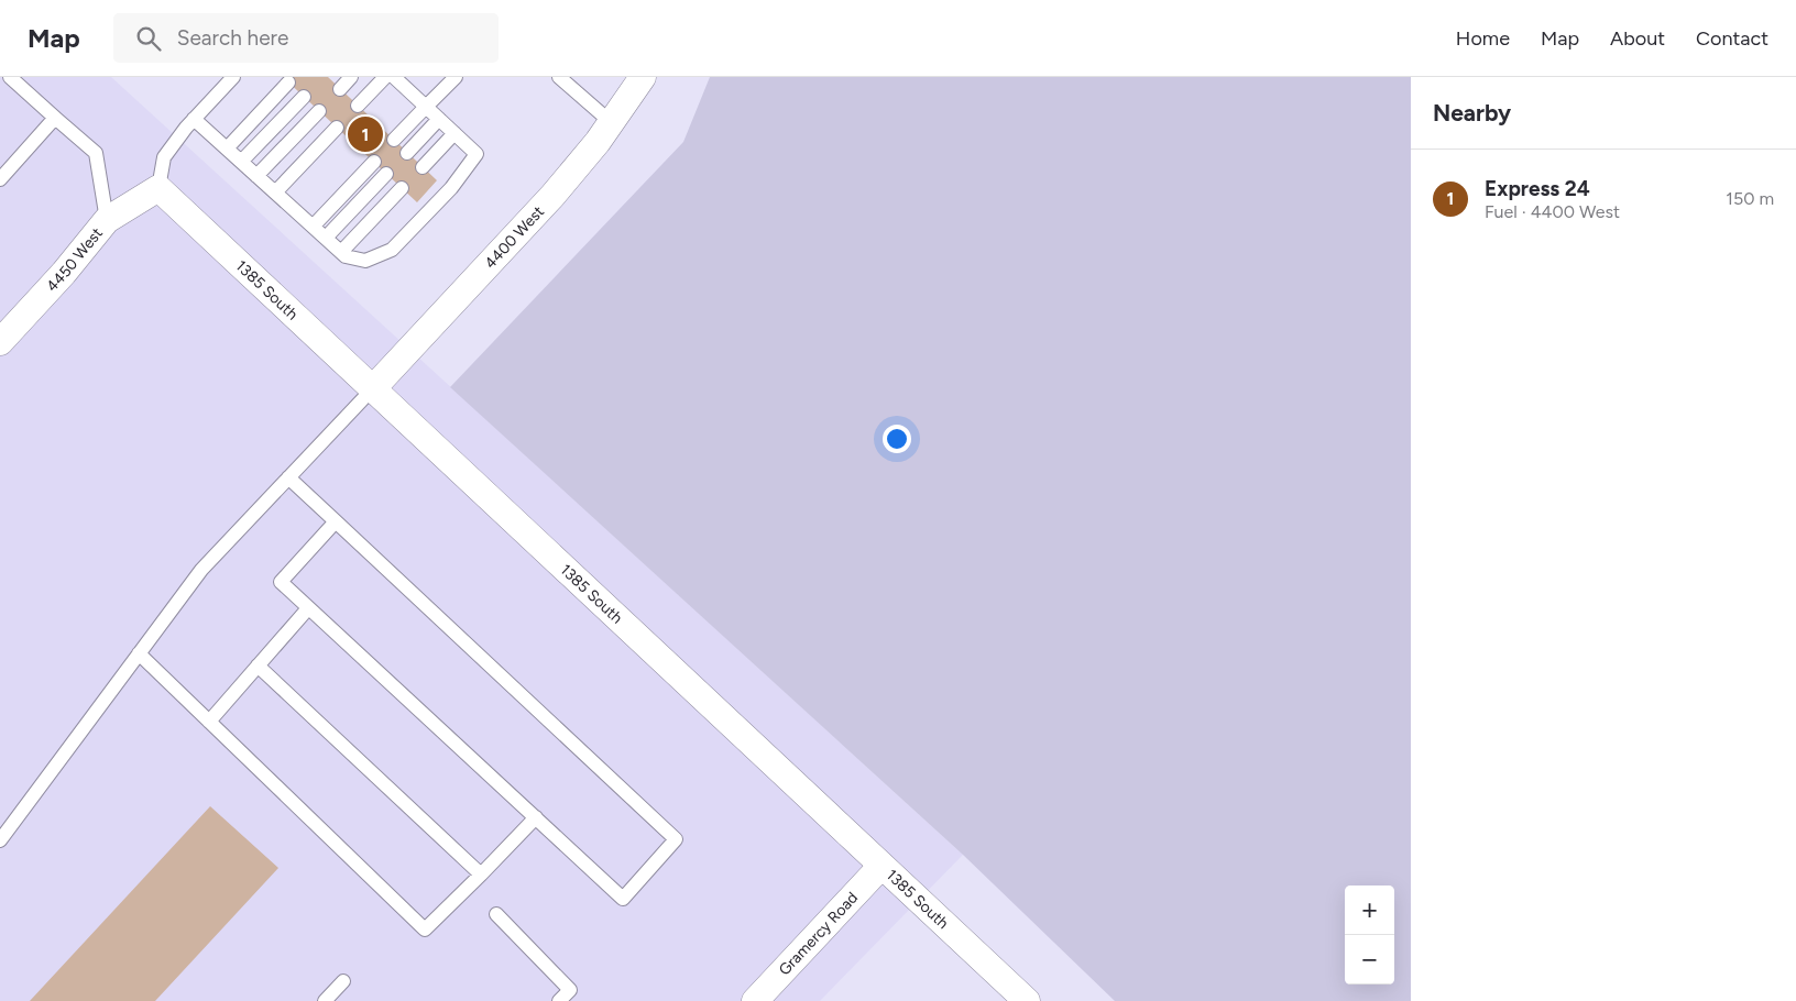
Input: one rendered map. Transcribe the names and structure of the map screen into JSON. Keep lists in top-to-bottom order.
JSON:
{
  "streets": {
    "street": [
      "4400 West",
      "4450 West",
      "1385 South",
      "Gramercy Road"
    ]
  },
  "crossings": [
    ["4400 West", "1385 South"],
    ["4450 West", "1385 South"],
    ["1385 South", "Gramercy Road"]
  ],
  "page": {
    "header": "Map",
    "search": "Search here",
    "nav": [
      "Home",
      "Map",
      "About",
      "Contact"
    ],
    "heading": "Nearby",
    "pins": "1",
    "list": [
      {
        "mark": "1",
        "name": "Express 24",
        "note": "Fuel · 4400 West",
        "value": "150 m"
      }
    ],
    "map_buttons": ["+", "−"]
  }
}
